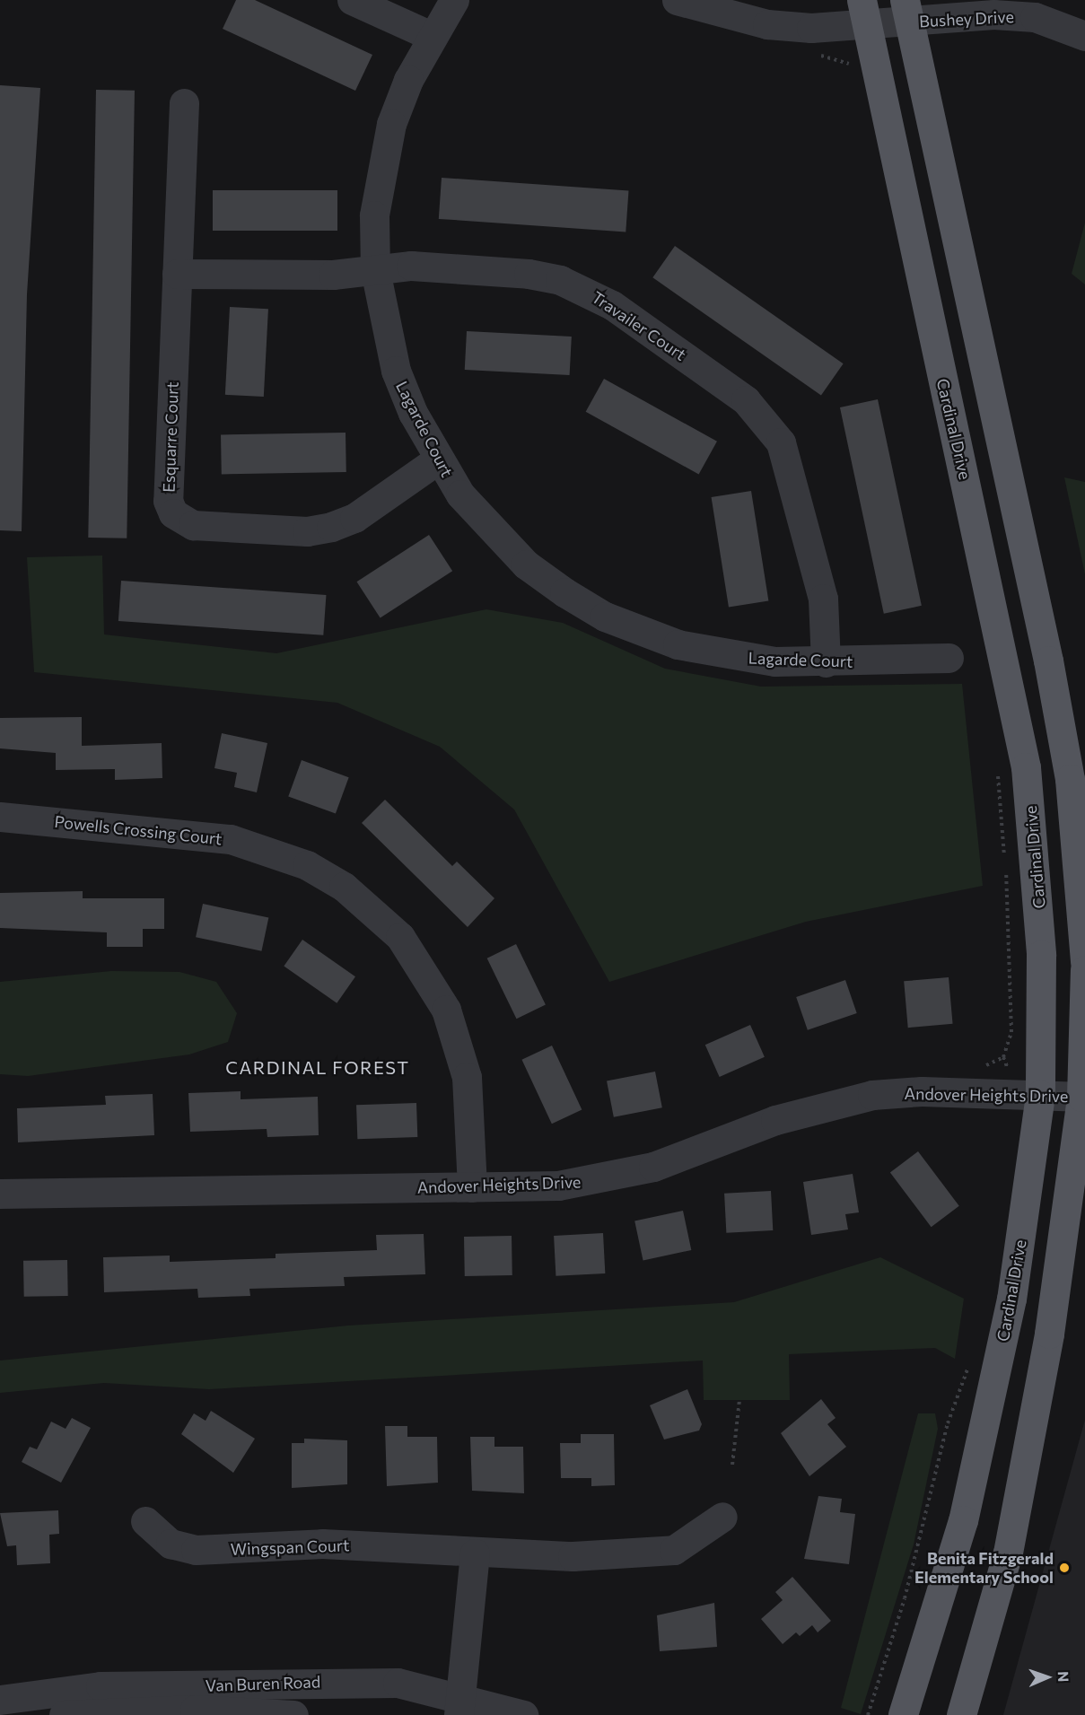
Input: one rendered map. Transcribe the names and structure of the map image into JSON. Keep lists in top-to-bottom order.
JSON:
{
  "streets": {
    "main road": ["Cardinal Drive"],
    "street": [
      "Bushey Drive",
      "Travailer Court",
      "Lagarde Court",
      "Esquarre Court",
      "Powells Crossing Court",
      "Andover Heights Drive",
      "Wingspan Court",
      "Van Buren Road"
    ]
  },
  "crossings": [
    ["Bushey Drive", "Cardinal Drive"],
    ["Travailer Court", "Lagarde Court"],
    ["Travailer Court", "Esquarre Court"],
    ["Lagarde Court", "Esquarre Court"],
    ["Cardinal Drive", "Andover Heights Drive"],
    ["Powells Crossing Court", "Andover Heights Drive"]
  ],
  "districts": ["CARDINAL FOREST"],
  "places": ["Benita Fitzgerald Elementary School"],
  "north": "right"
}
